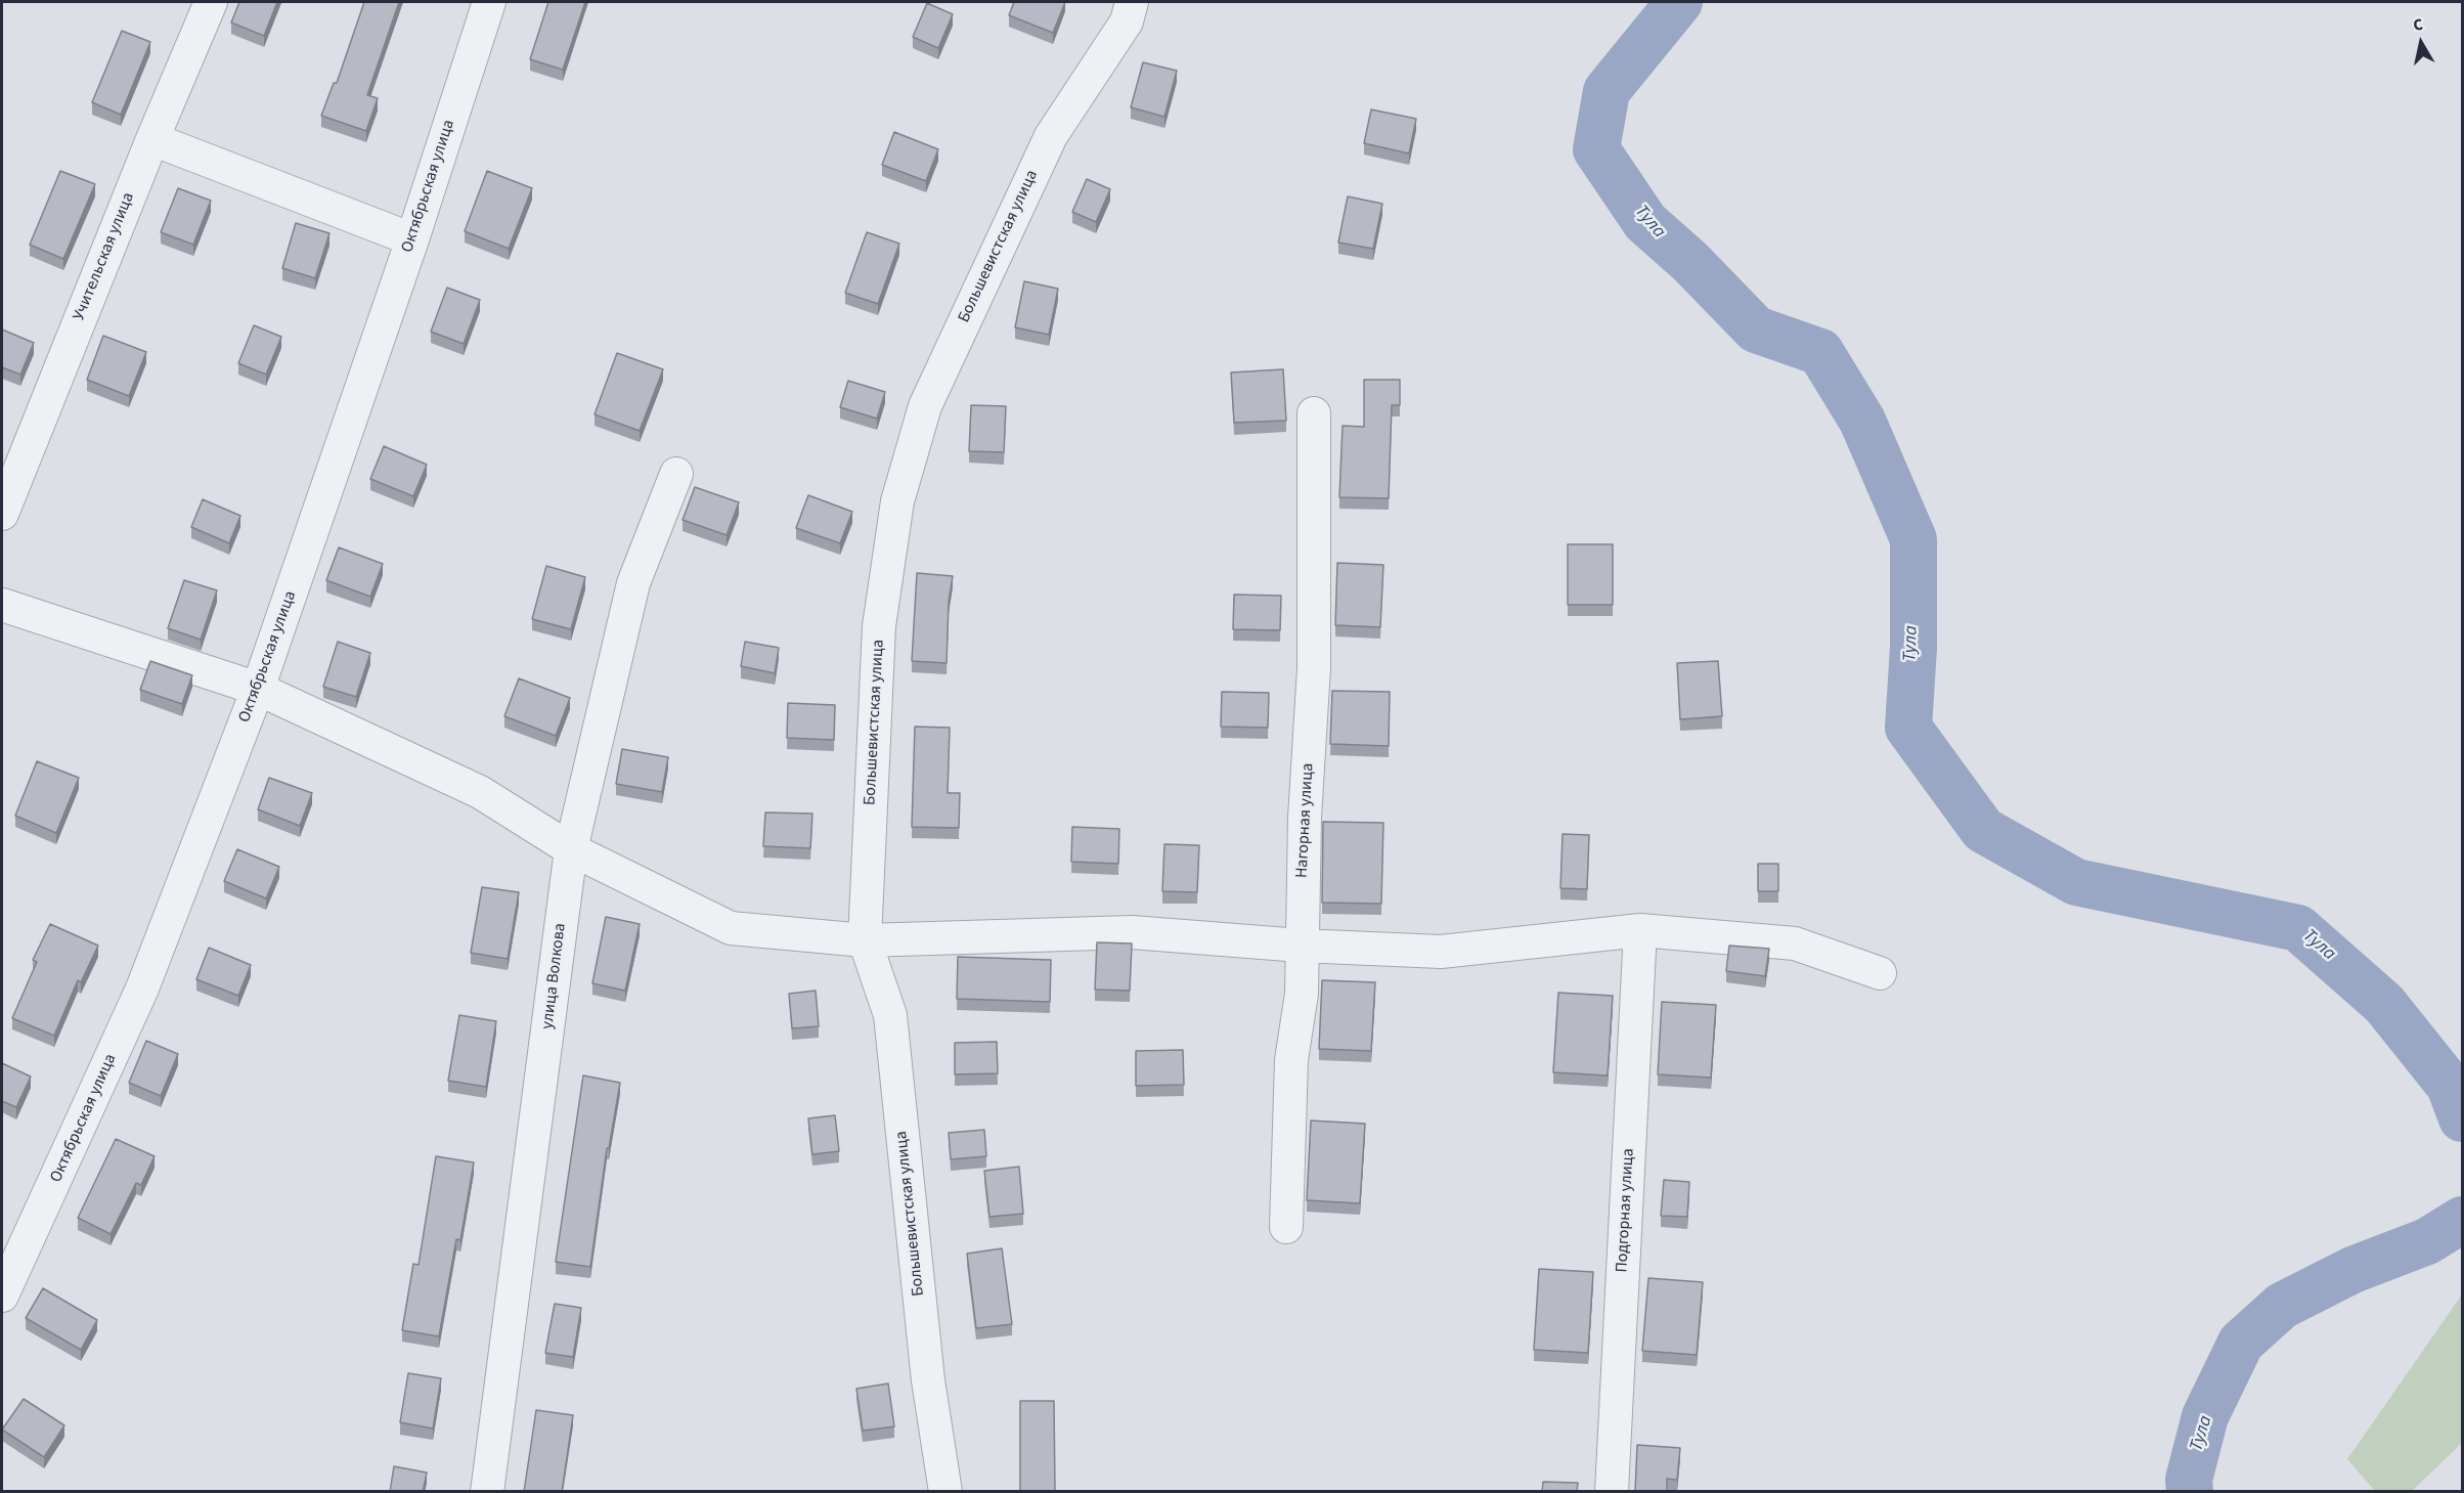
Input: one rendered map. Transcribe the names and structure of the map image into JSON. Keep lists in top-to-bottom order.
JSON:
{
  "streets": {
    "street": [
      "Октябрьская улица",
      "Большевистская улица",
      "Учительская улица",
      "Нагорная улица",
      "улица Волкова",
      "Подгорная улица"
    ]
  },
  "water": ["Тула"],
  "north": "top"
}
